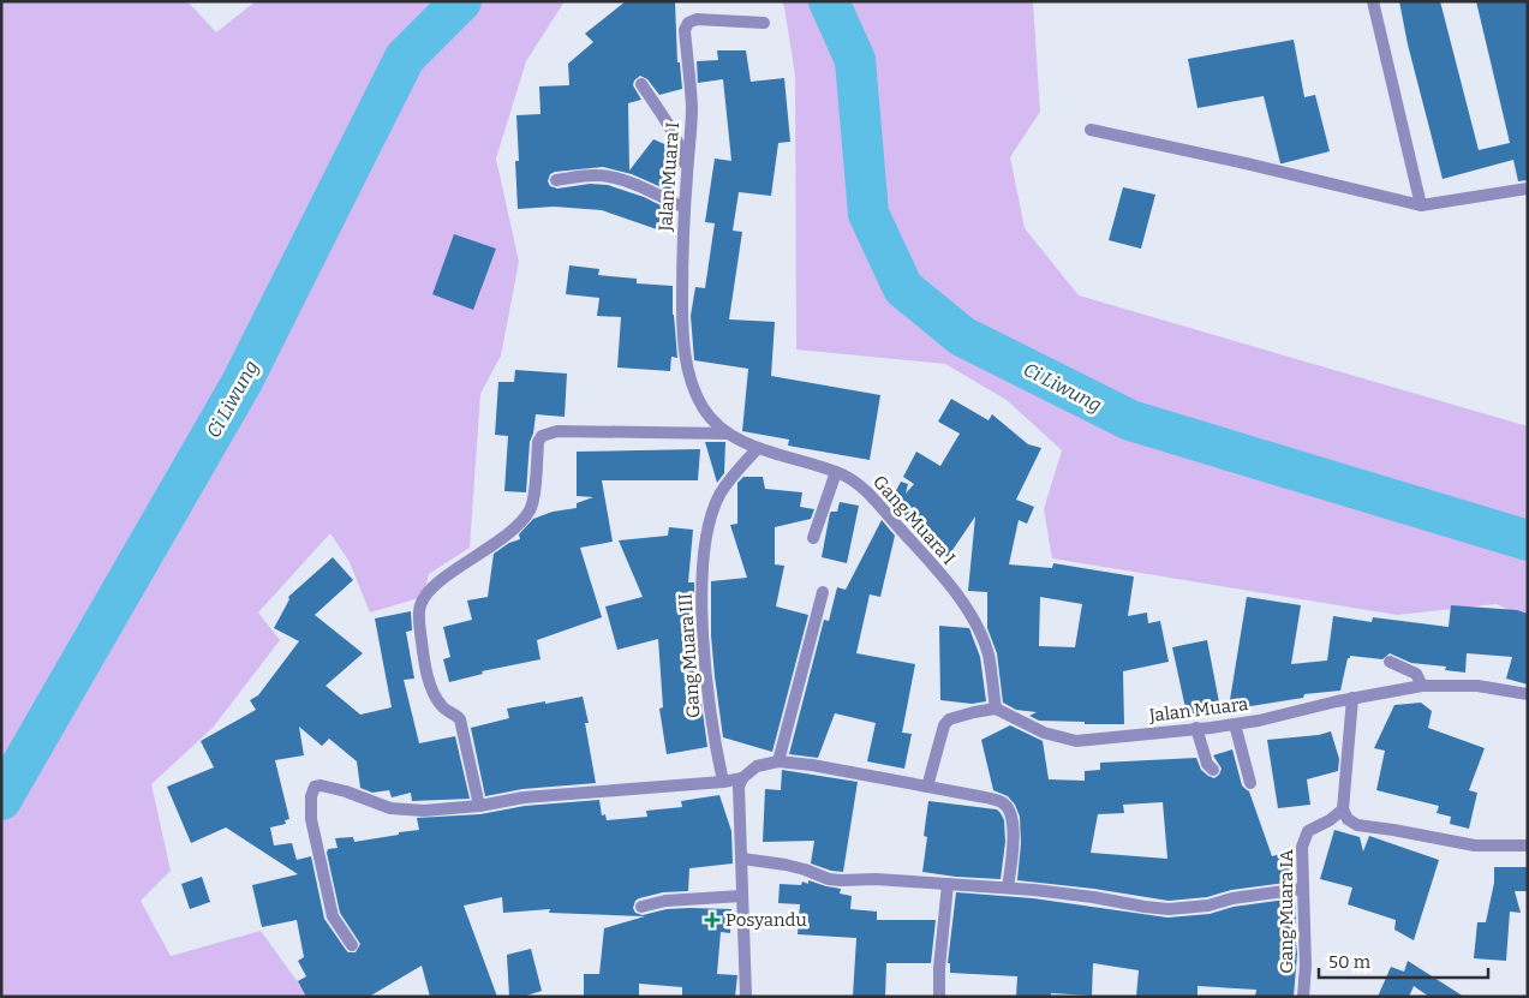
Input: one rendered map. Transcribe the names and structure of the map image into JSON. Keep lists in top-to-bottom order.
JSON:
{
  "streets": {
    "street": [
      "Jalan Muara I",
      "Gang Muara I",
      "Gang Muara III",
      "Jalan Muara",
      "Gang Muara IA"
    ]
  },
  "crossings": [
    ["Jalan Muara I", "Gang Muara I"],
    ["Gang Muara I", "Gang Muara III"],
    ["Gang Muara I", "Jalan Muara"]
  ],
  "water": ["Ci Liwung"],
  "places": {
    "health": ["Posyandu"]
  },
  "scale_bar": "50 m"
}
